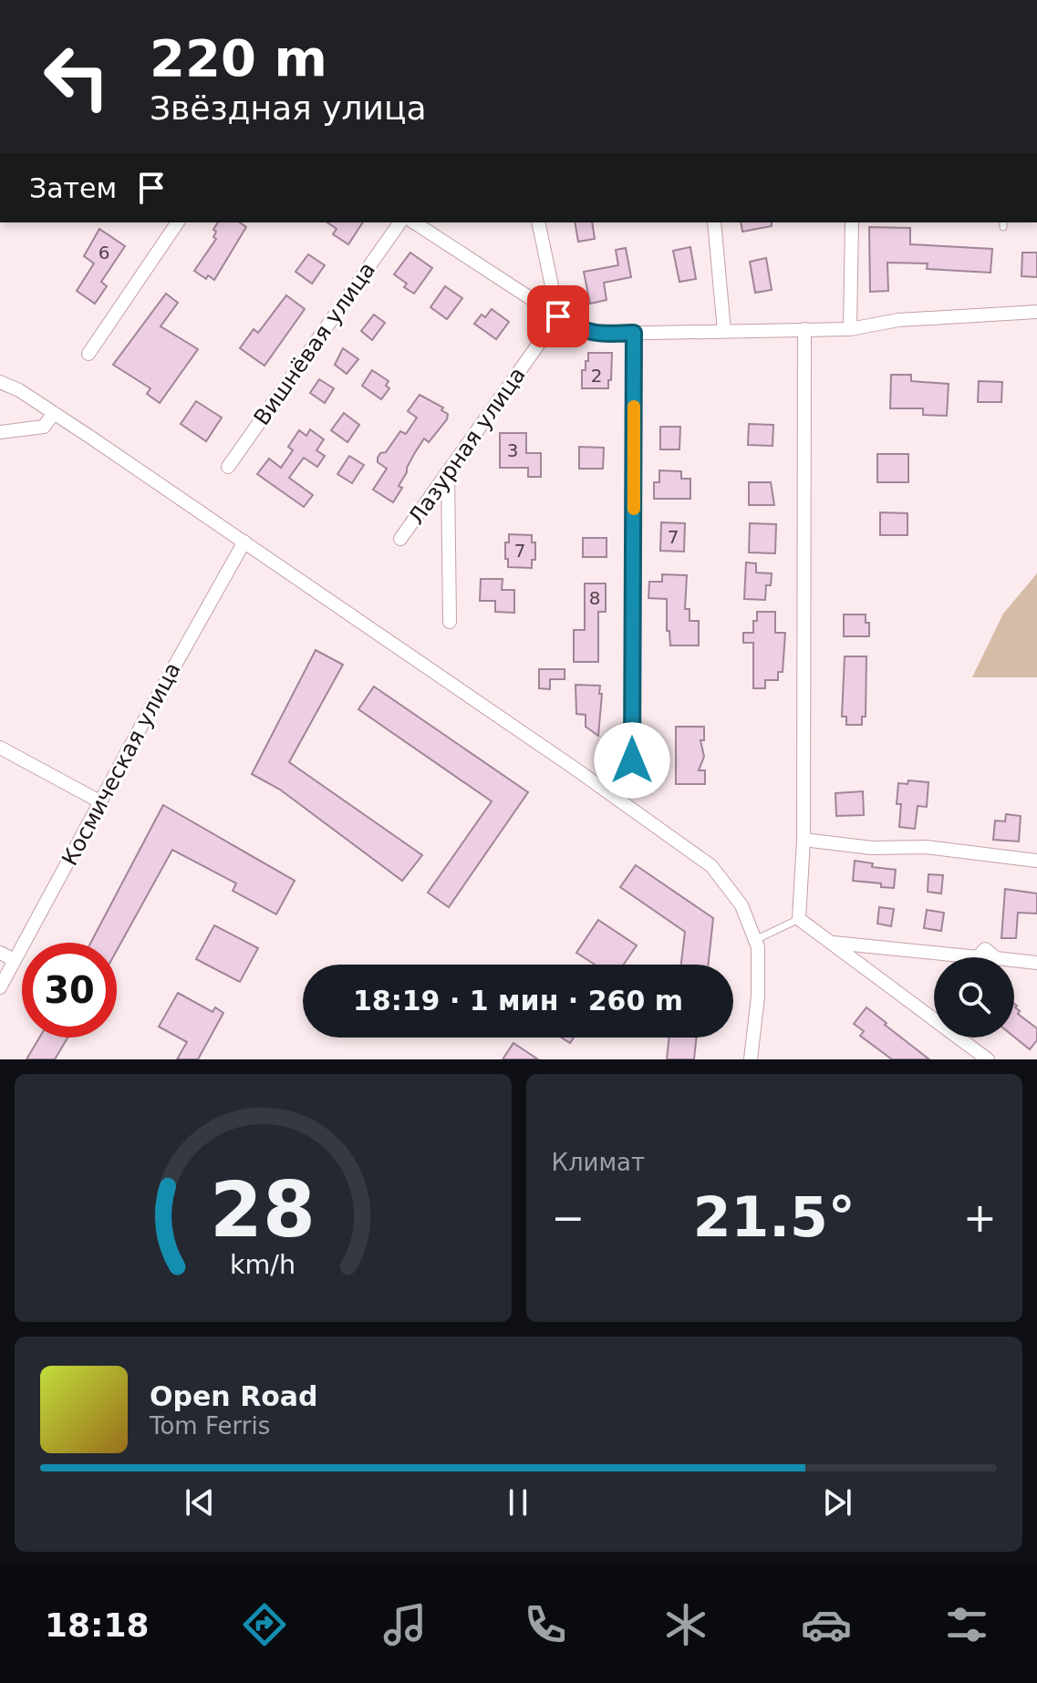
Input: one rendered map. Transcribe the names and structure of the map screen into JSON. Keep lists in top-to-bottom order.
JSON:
{
  "streets": {
    "street": ["Вишнёвая улица", "Лазурная улица", "Космическая улица"]
  },
  "house_numbers": [
    "6",
    "2",
    "3",
    "7",
    "7",
    "8"
  ],
  "page": {
    "turn": ["220 m", "Звёздная улица"],
    "then": "Затем",
    "limit": "30",
    "trip": "18:19 · 1 мин · 260 m",
    "tile": "Климат",
    "heat": ["−", "21.5°", "+"],
    "song": ["Open Road", "Tom Ferris"],
    "tabs": "18:18",
    "gauge": ["28", "km/h"]
  }
}
